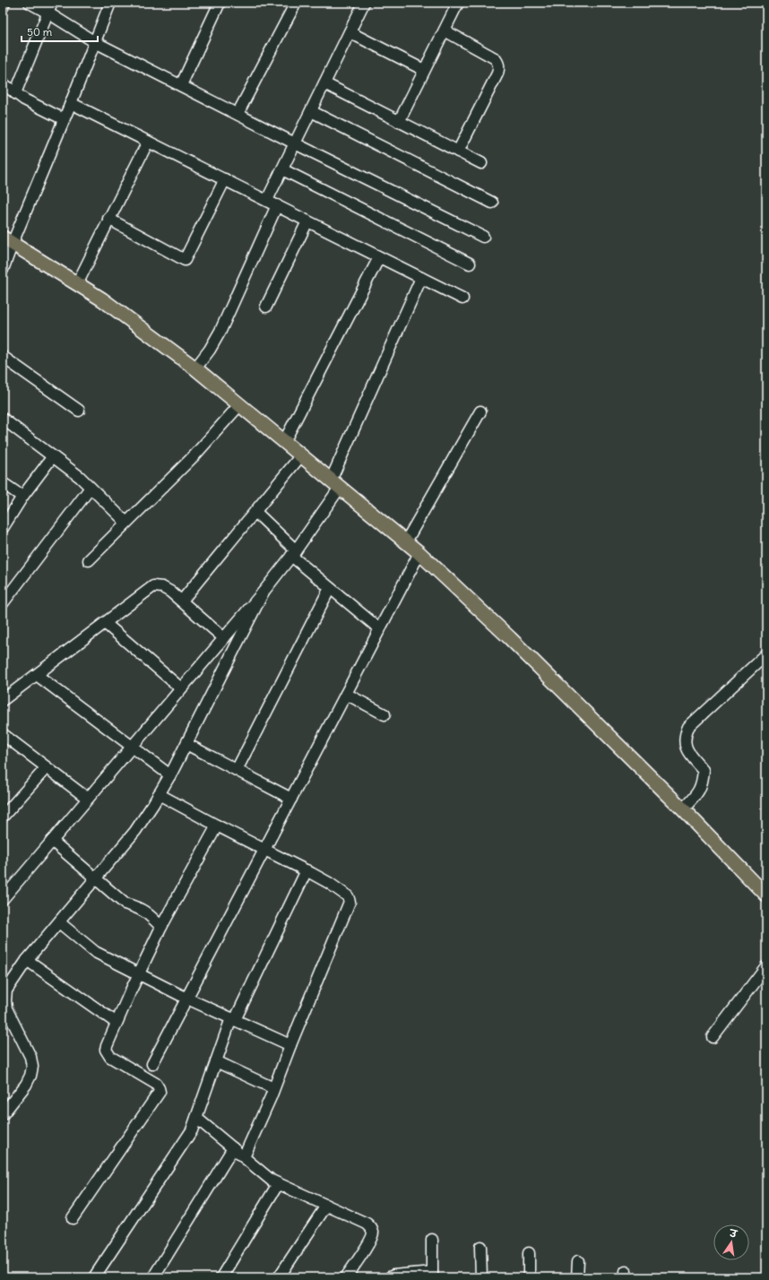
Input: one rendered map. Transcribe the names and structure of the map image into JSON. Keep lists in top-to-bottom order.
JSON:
{
  "scale_bar": "50 m",
  "north": "top"
}
